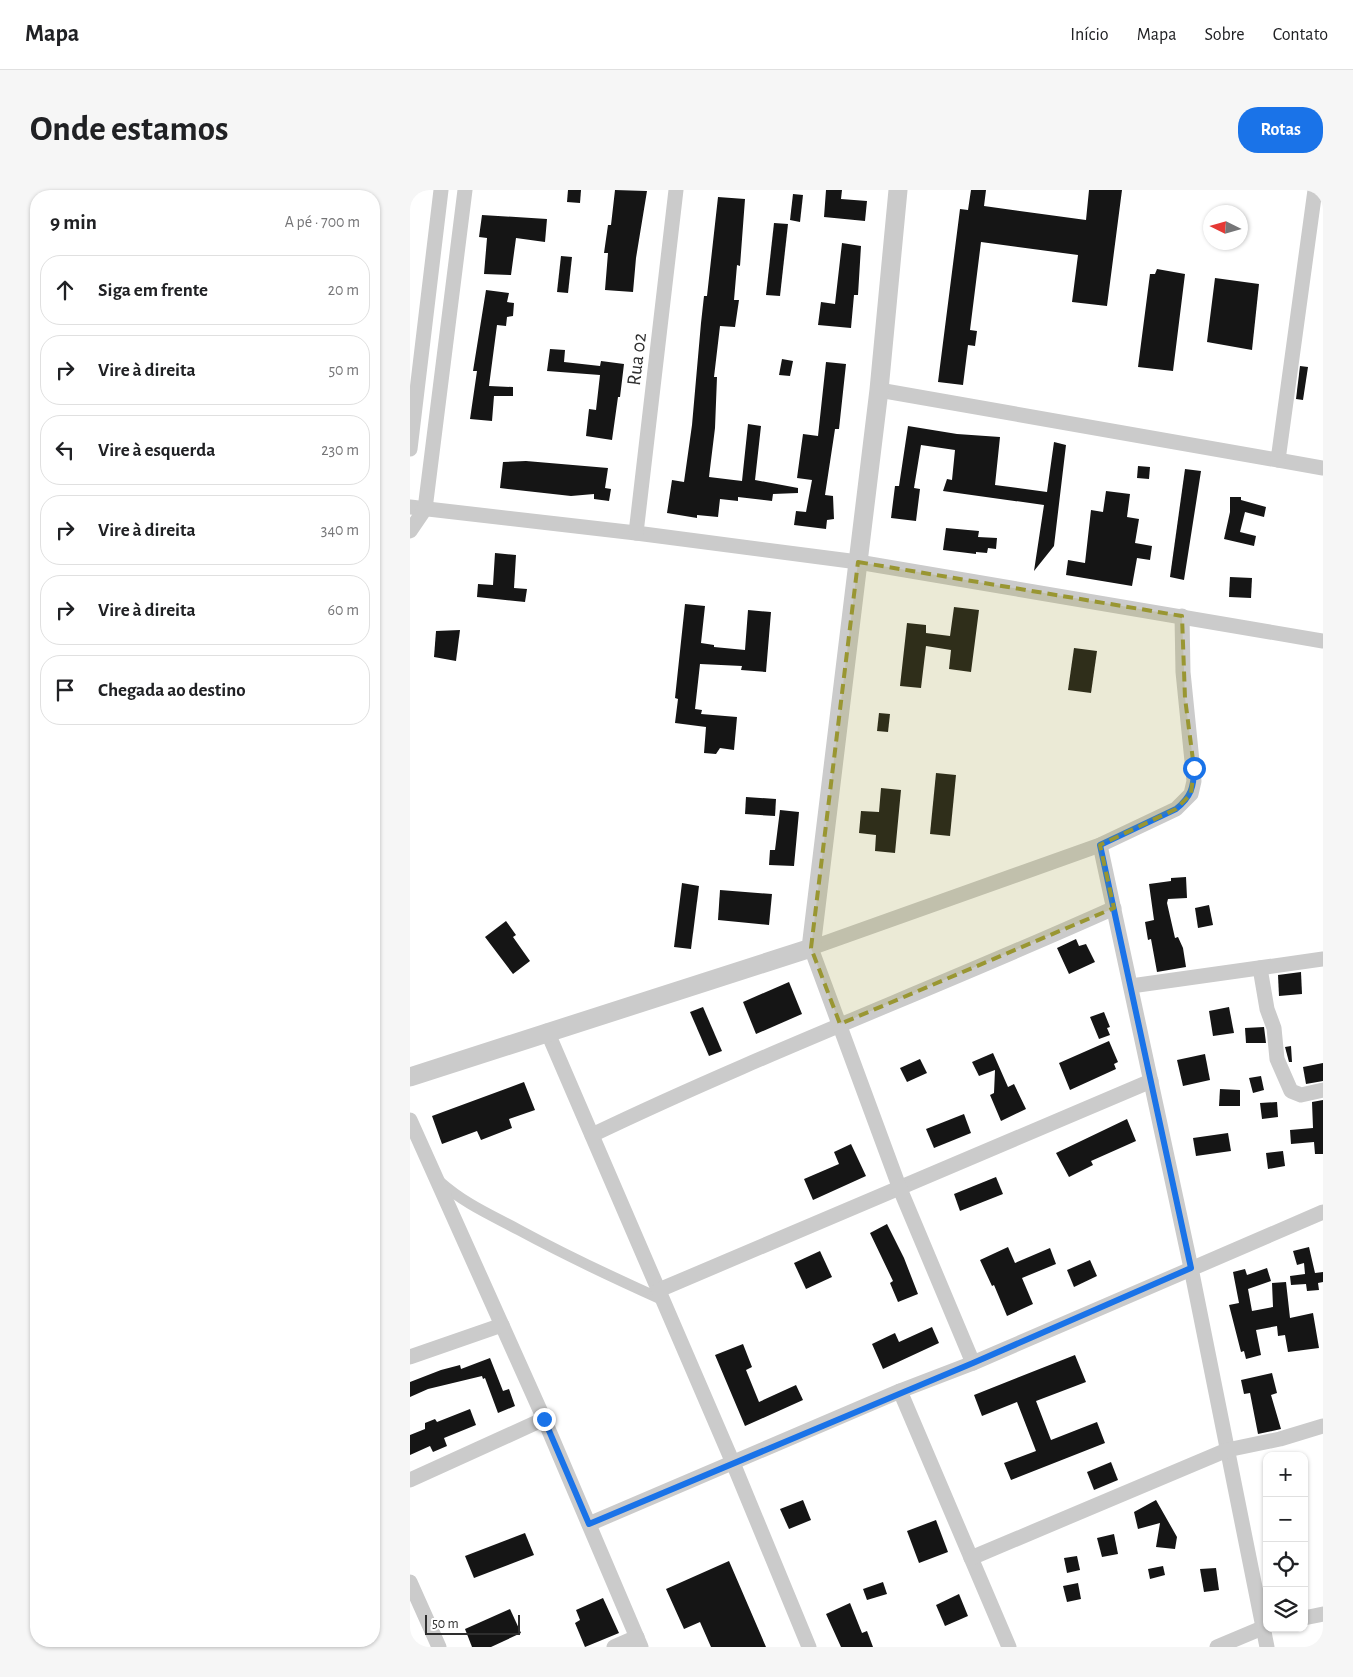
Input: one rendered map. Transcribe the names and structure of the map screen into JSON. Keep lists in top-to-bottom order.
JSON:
{
  "streets": {
    "street": ["Rua 02"]
  },
  "scale_bar": "50 m",
  "north": "left",
  "page": {
    "header": "Mapa",
    "nav": [
      "Início",
      "Mapa",
      "Sobre",
      "Contato"
    ],
    "buttons": "Rotas",
    "title": "Onde estamos",
    "heading": ["9 min", "A pé · 700 m"],
    "list": [
      ["Siga em frente", "20 m"],
      ["Vire à direita", "50 m"],
      ["Vire à esquerda", "230 m"],
      ["Vire à direita", "340 m"],
      ["Vire à direita", "60 m"],
      "Chegada ao destino"
    ],
    "map_buttons": ["+", "−"],
    "scale": "50 m"
  }
}
